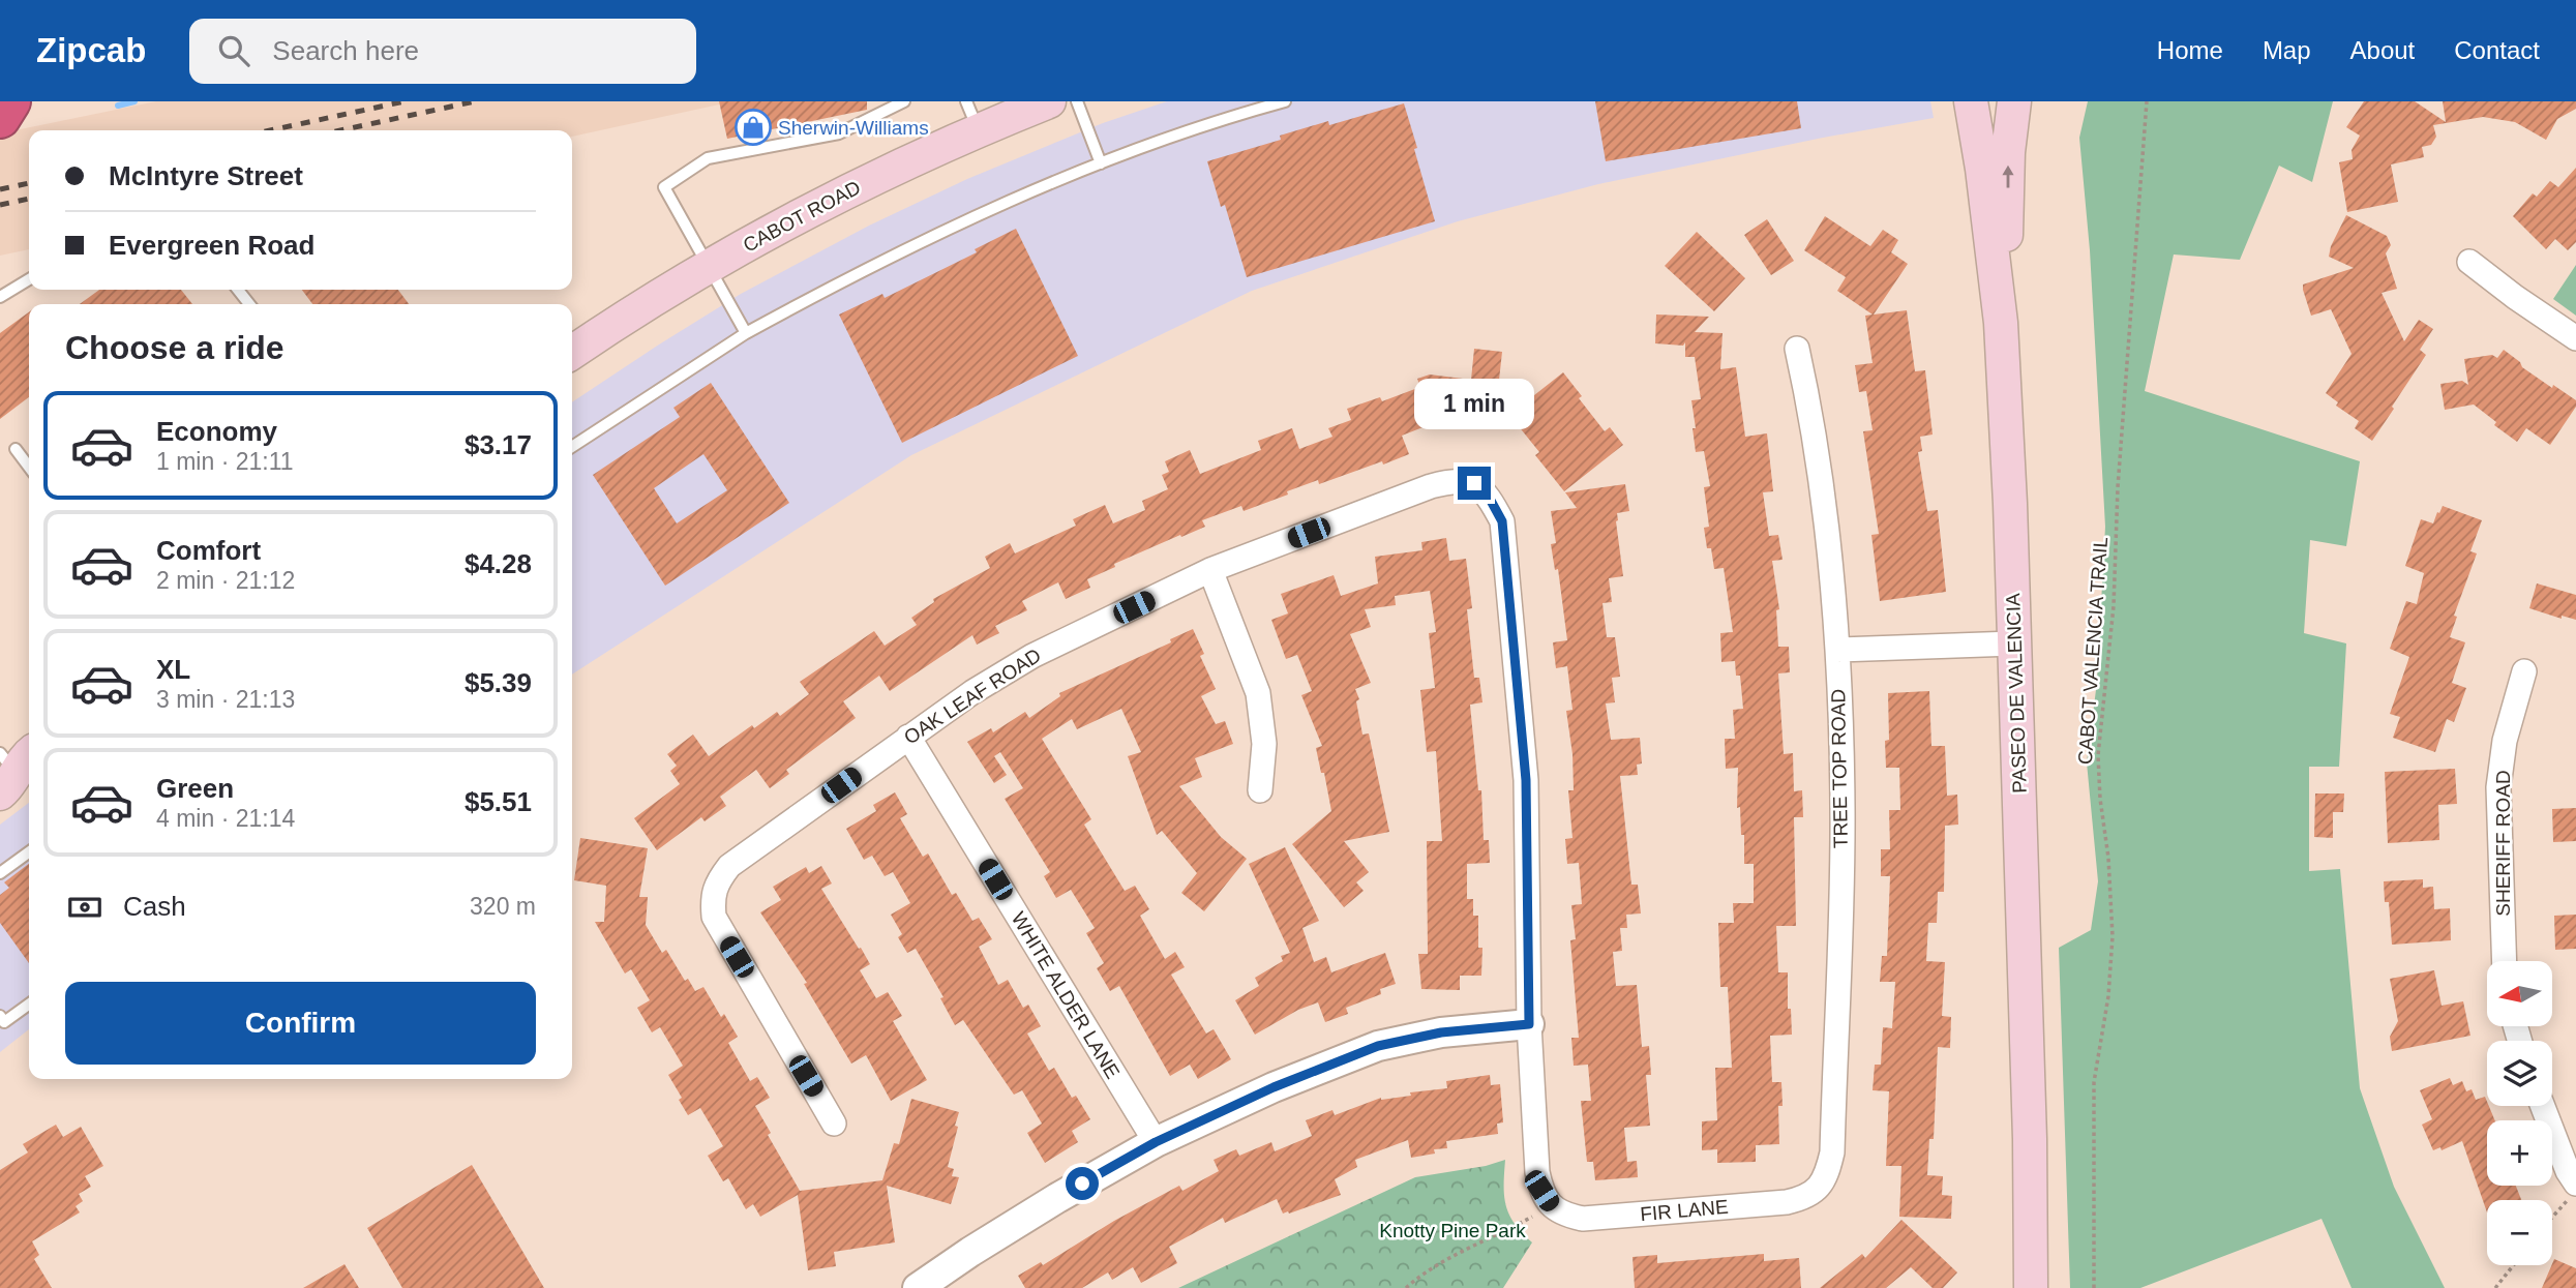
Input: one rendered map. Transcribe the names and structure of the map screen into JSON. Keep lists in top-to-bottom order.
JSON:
{
  "streets": {
    "main road": ["CABOT ROAD", "PASEO DE VALENCIA"],
    "street": [
      "OAK LEAF ROAD",
      "TREE TOP ROAD",
      "SHERIFF ROAD",
      "WHITE ALDER LANE",
      "FIR LANE"
    ],
    "path": ["CABOT VALENCIA TRAIL"]
  },
  "crossings": [
    ["OAK LEAF ROAD", "WHITE ALDER LANE"],
    ["TREE TOP ROAD", "FIR LANE"]
  ],
  "parks": ["Knotty Pine Park"],
  "places": {
    "shop": ["Sherwin-Williams"]
  },
  "north": "left",
  "page": {
    "header": "Zipcab",
    "search": "Search here",
    "nav": [
      "Home",
      "Map",
      "About",
      "Contact"
    ],
    "banner": ["McIntyre Street", "Evergreen Road"],
    "heading": "Choose a ride",
    "bubble": "1 min",
    "list": [
      {
        "name": "Economy",
        "note": "1 min · 21:11",
        "value": "$3.17"
      },
      {
        "name": "Comfort",
        "note": "2 min · 21:12",
        "value": "$4.28"
      },
      {
        "name": "XL",
        "note": "3 min · 21:13",
        "value": "$5.39"
      },
      {
        "name": "Green",
        "note": "4 min · 21:14",
        "value": "$5.51"
      }
    ],
    "pay": ["Cash", "320 m"],
    "map_buttons": ["+", "−"],
    "buttons": "Confirm"
  }
}
